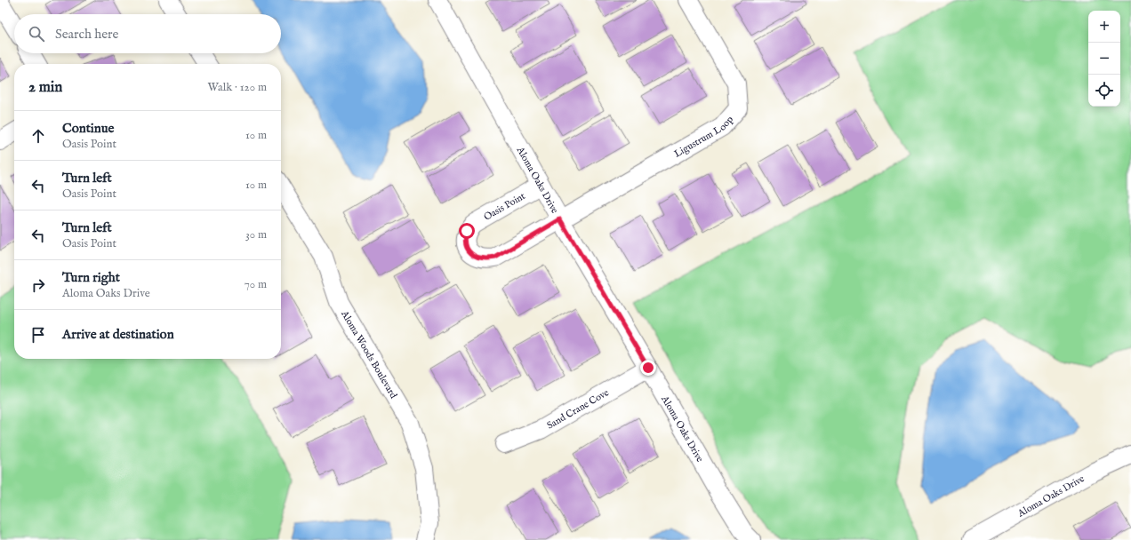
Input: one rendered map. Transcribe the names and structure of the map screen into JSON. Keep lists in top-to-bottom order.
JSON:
{
  "streets": {
    "street": [
      "Ligustrum Loop",
      "Aloma Oaks Drive",
      "Oasis Point",
      "Aloma Woods Boulevard",
      "Sand Crane Cove"
    ]
  },
  "crossings": [
    ["Ligustrum Loop", "Aloma Oaks Drive"],
    ["Ligustrum Loop", "Oasis Point"],
    ["Aloma Oaks Drive", "Oasis Point"],
    ["Aloma Oaks Drive", "Sand Crane Cove"]
  ],
  "page": {
    "map_buttons": ["+", "−"],
    "search": "Search here",
    "heading": ["2 min", "Walk · 120 m"],
    "list": [
      ["Continue", "Oasis Point", "10 m"],
      ["Turn left", "Oasis Point", "10 m"],
      ["Turn left", "Oasis Point", "30 m"],
      ["Turn right", "Aloma Oaks Drive", "70 m"],
      "Arrive at destination"
    ]
  }
}
